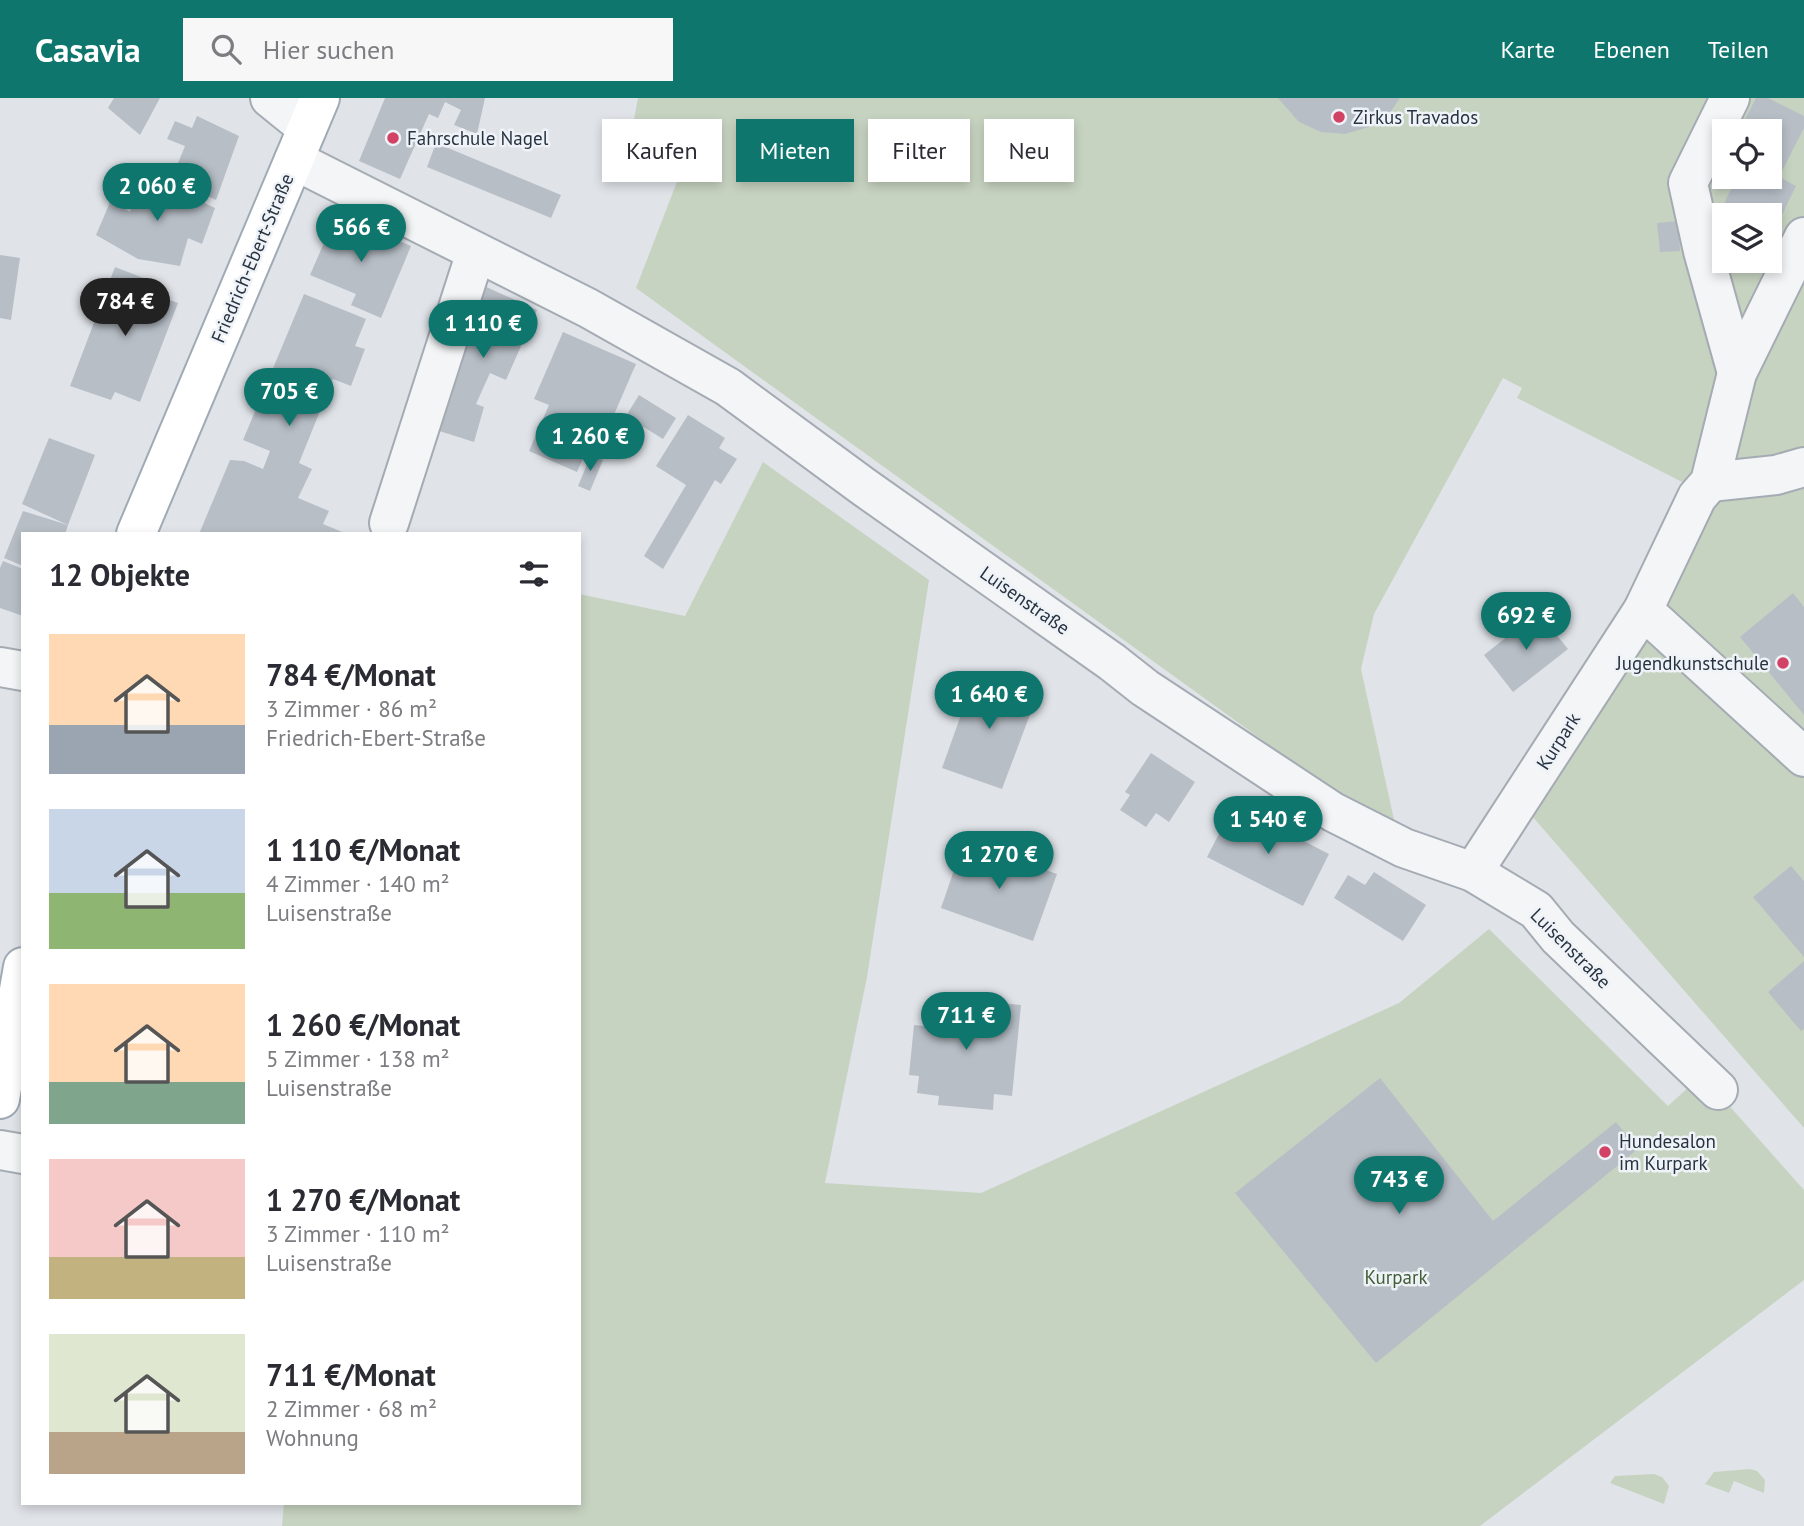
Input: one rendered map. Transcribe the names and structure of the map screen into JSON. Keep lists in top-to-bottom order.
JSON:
{
  "streets": {
    "main road": ["Friedrich-Ebert-Straße"],
    "street": ["Luisenstraße", "Kurpark"]
  },
  "crossings": [
    ["Friedrich-Ebert-Straße", "Luisenstraße"],
    ["Luisenstraße", "Kurpark"]
  ],
  "parks": ["Kurpark"],
  "places": [
    "Zirkus Travados",
    "Fahrschule Nagel",
    "Jugendkunstschule",
    "Hundesalon im Kurpark"
  ],
  "page": {
    "header": "Casavia",
    "search": "Hier suchen",
    "nav": ["Karte", "Ebenen", "Teilen"],
    "chip": [
      "Kaufen",
      "Mieten",
      "Filter",
      "Neu"
    ],
    "price": [
      "2 060 €",
      "566 €",
      "784 €",
      "1 110 €",
      "705 €",
      "1 260 €",
      "692 €",
      "1 640 €",
      "1 540 €",
      "1 270 €",
      "711 €",
      "743 €"
    ],
    "heading": "12 Objekte",
    "list": [
      {
        "name": "784 €/Monat",
        "note": "3 Zimmer · 86 m² · Friedrich-Ebert-Straße"
      },
      {
        "name": "1 110 €/Monat",
        "note": "4 Zimmer · 140 m² · Luisenstraße"
      },
      {
        "name": "1 260 €/Monat",
        "note": "5 Zimmer · 138 m² · Luisenstraße"
      },
      {
        "name": "1 270 €/Monat",
        "note": "3 Zimmer · 110 m² · Luisenstraße"
      },
      {
        "name": "711 €/Monat",
        "note": "2 Zimmer · 68 m² · Wohnung"
      }
    ]
  }
}
